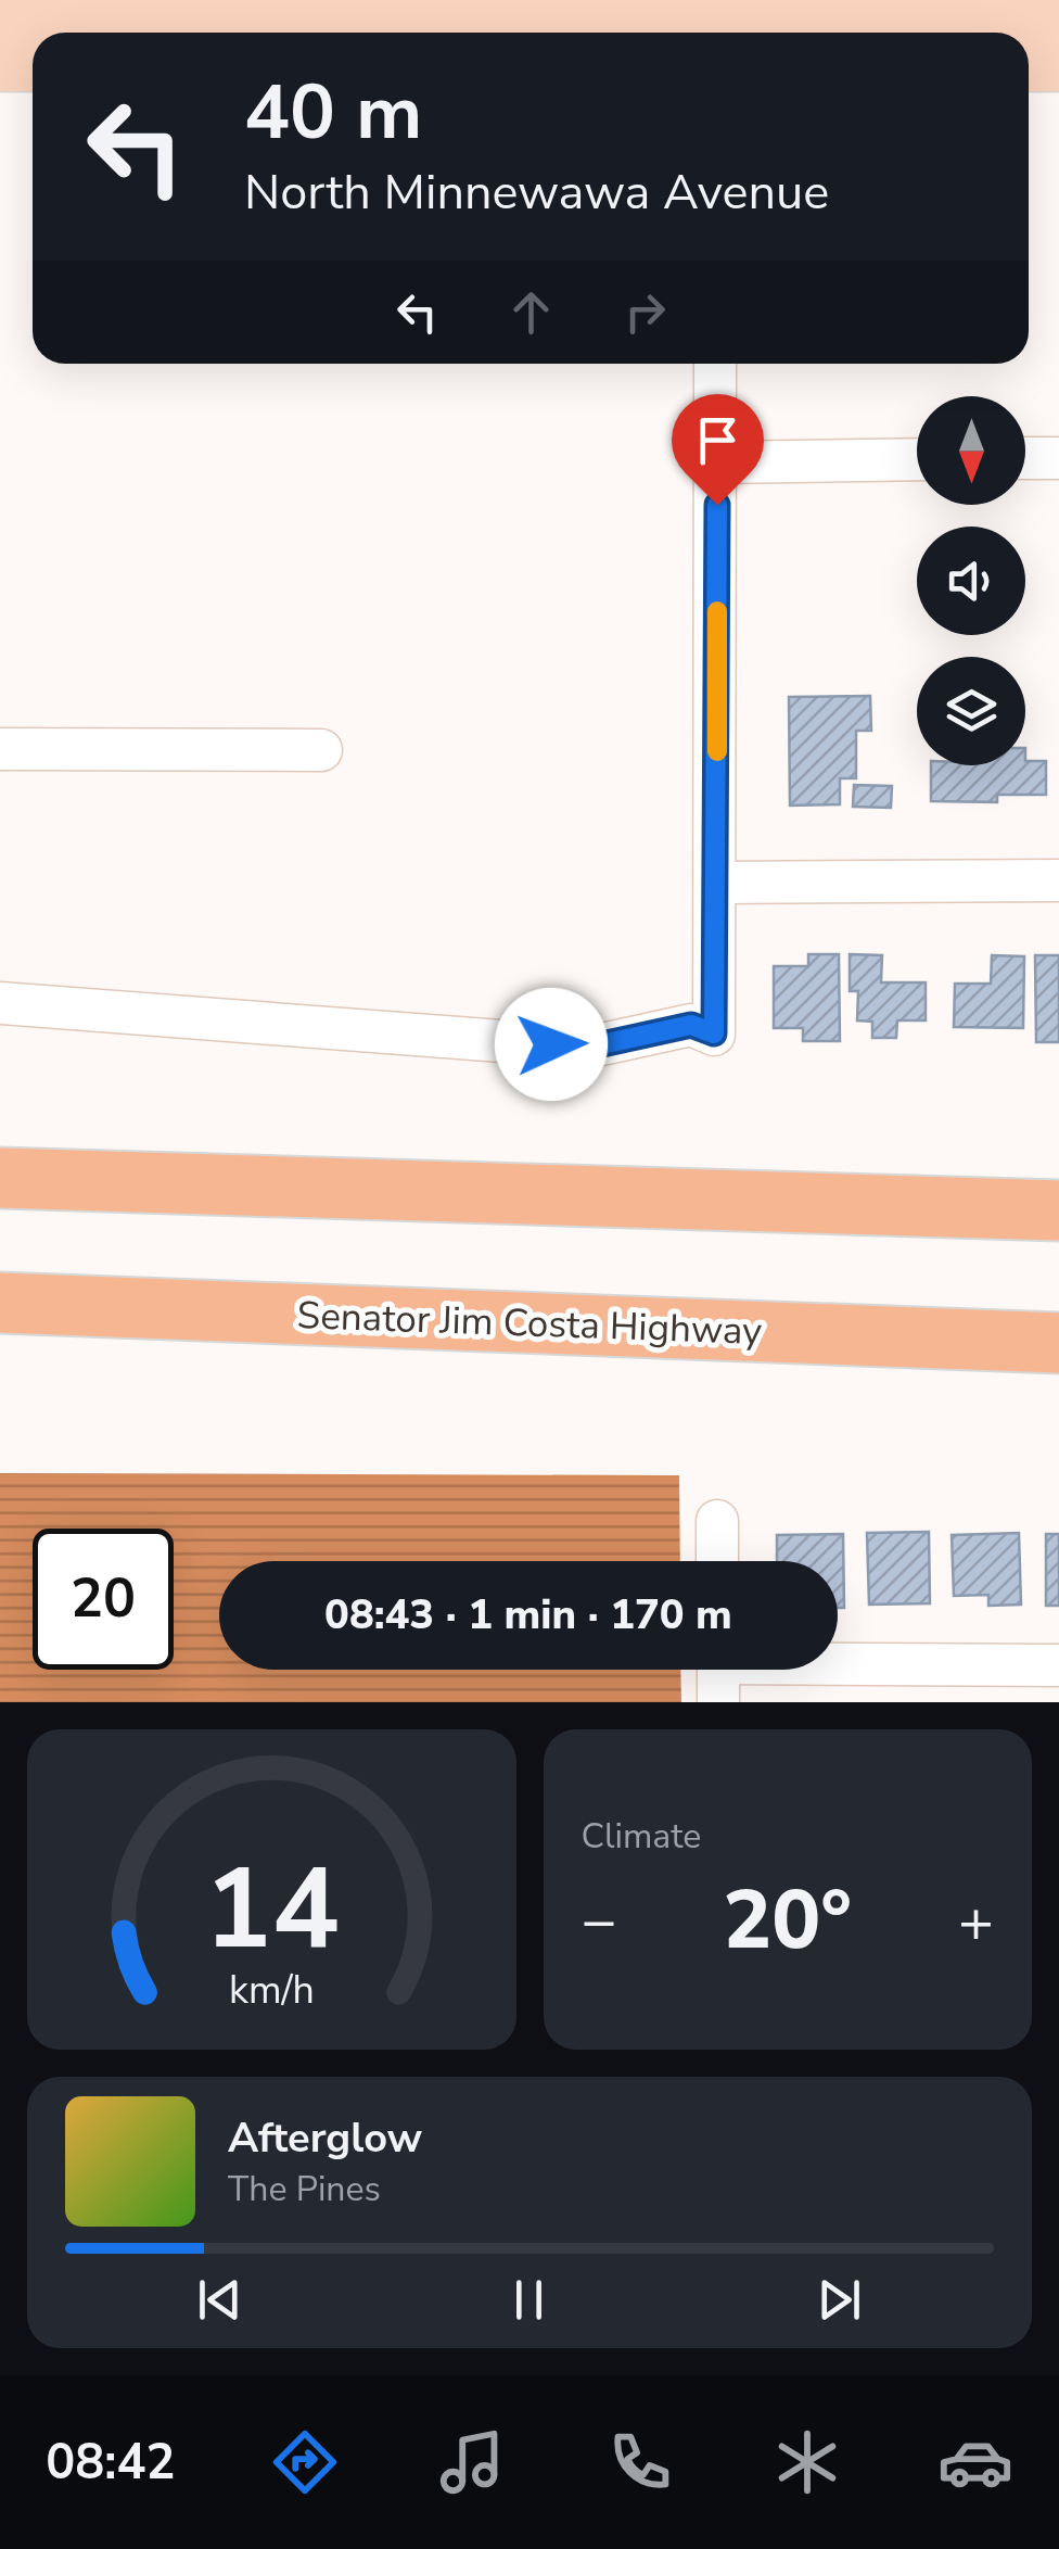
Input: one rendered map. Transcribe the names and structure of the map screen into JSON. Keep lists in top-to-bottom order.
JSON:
{
  "streets": {
    "highway": ["Senator Jim Costa Highway"]
  },
  "north": "bottom",
  "page": {
    "turn": ["40 m", "North Minnewawa Avenue"],
    "limit": "20",
    "trip": "08:43 · 1 min · 170 m",
    "tile": "Climate",
    "heat": ["−", "20°", "+"],
    "song": ["Afterglow", "The Pines"],
    "tabs": "08:42",
    "gauge": ["14", "km/h"]
  }
}
